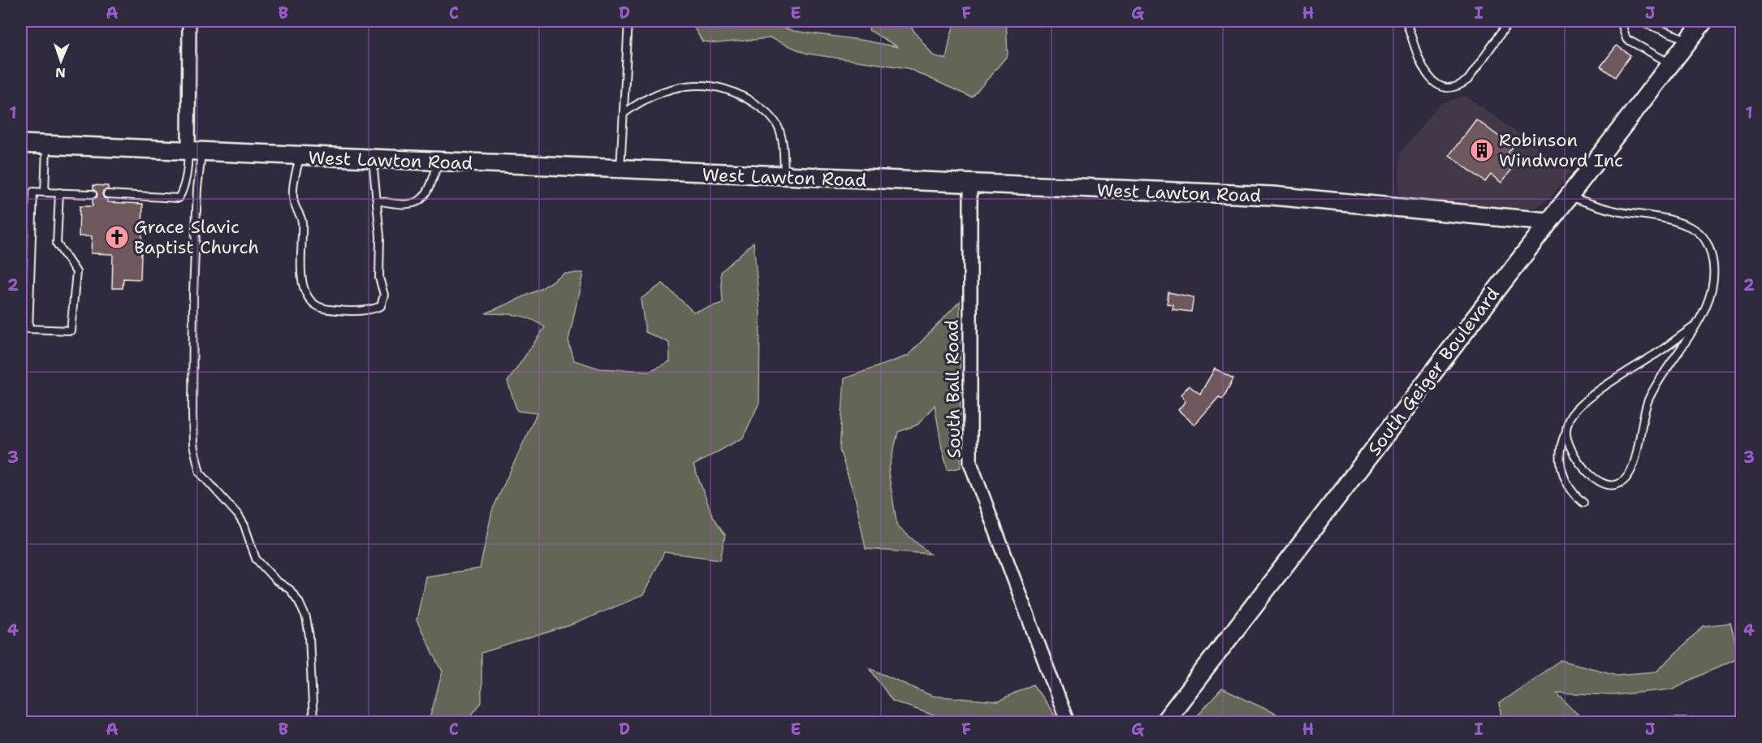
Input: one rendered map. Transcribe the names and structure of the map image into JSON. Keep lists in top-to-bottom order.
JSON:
{
  "streets": {
    "street": ["West Lawton Road", "South Geiger Boulevard", "South Ball Road"]
  },
  "crossings": [
    ["West Lawton Road", "South Geiger Boulevard"],
    ["West Lawton Road", "South Ball Road"]
  ],
  "places": {
    "building": ["Robinson Windword Inc"],
    "church": ["Grace Slavic Baptist Church"]
  },
  "north": "bottom",
  "grid": {
    "columns": [
      "A",
      "B",
      "C",
      "D",
      "E",
      "F",
      "G",
      "H",
      "I",
      "J"
    ],
    "rows": [
      "1",
      "2",
      "3",
      "4"
    ]
  }
}
